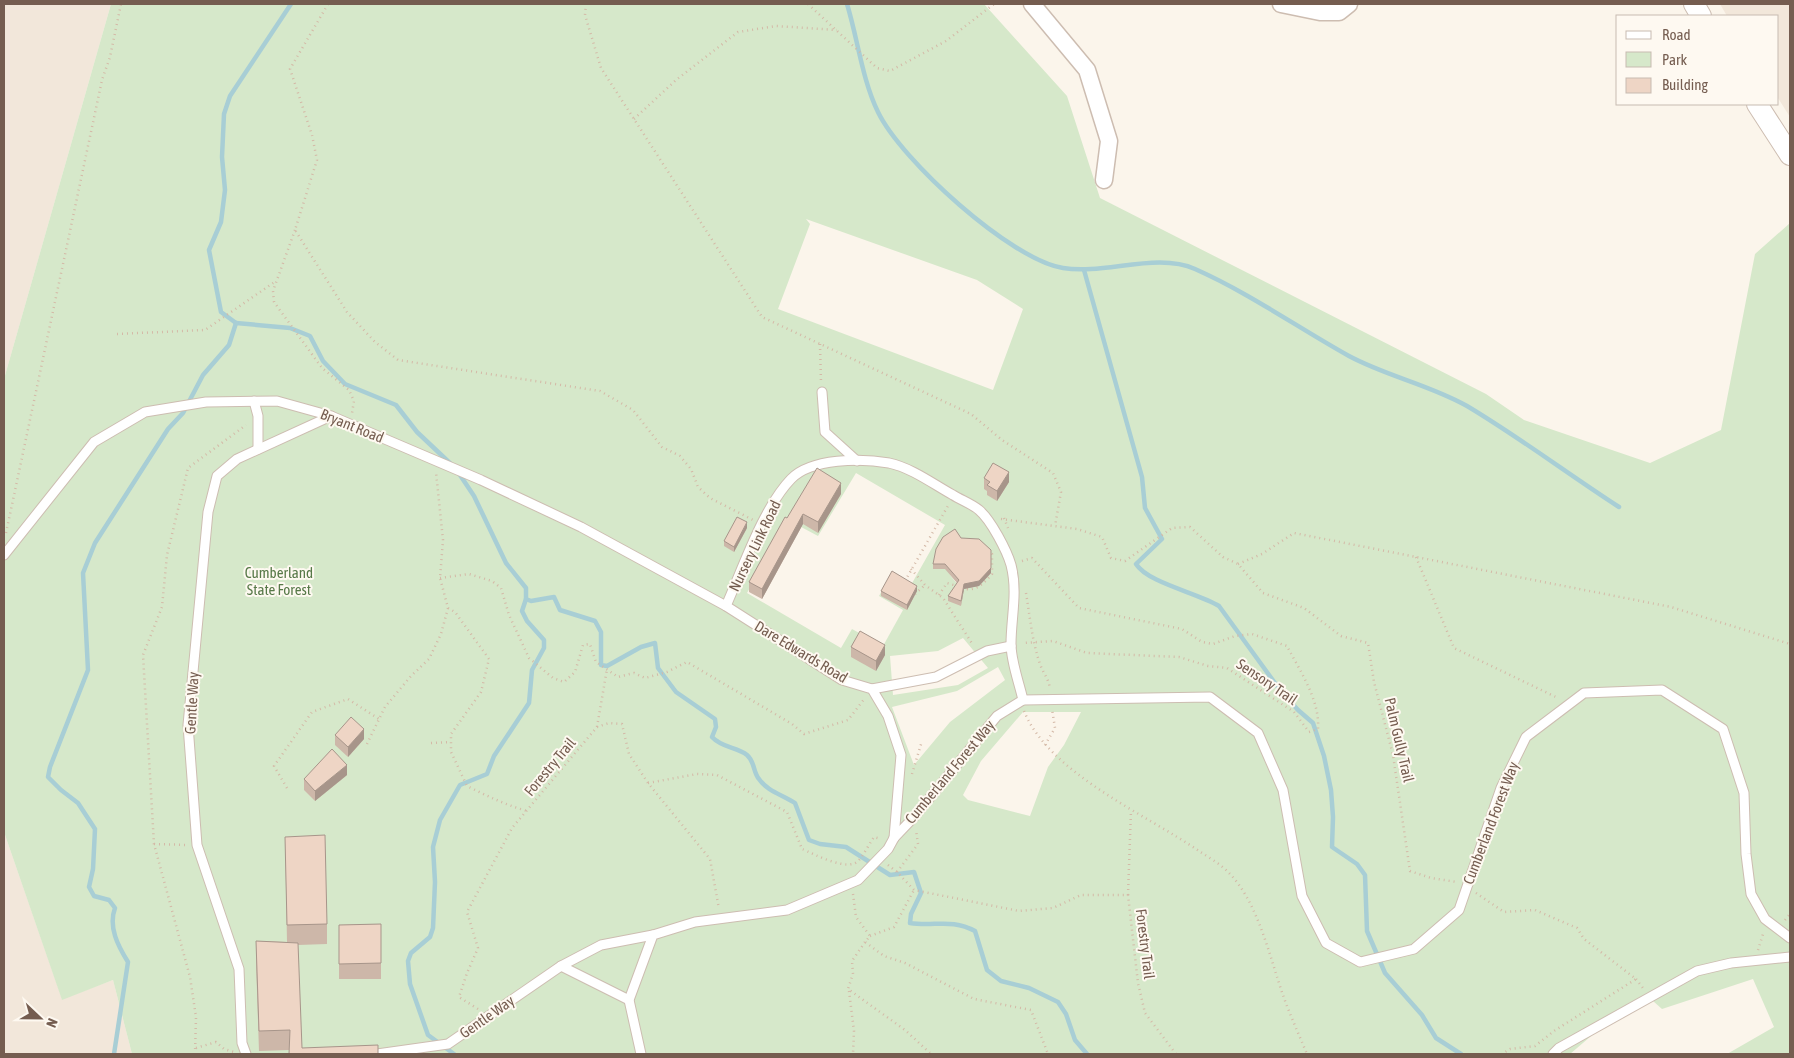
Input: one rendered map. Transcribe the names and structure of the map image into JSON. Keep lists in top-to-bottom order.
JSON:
{
  "streets": {
    "lane": [
      "Bryant Road",
      "Nursery Link Road",
      "Dare Edwards Road",
      "Gentle Way",
      "Cumberland Forest Way"
    ],
    "path": ["Sensory Trail", "Palm Gully Trail", "Forestry Trail"]
  },
  "crossings": [
    ["Bryant Road", "Nursery Link Road"],
    ["Bryant Road", "Dare Edwards Road"],
    ["Bryant Road", "Gentle Way"],
    ["Nursery Link Road", "Dare Edwards Road"],
    ["Nursery Link Road", "Sensory Trail"],
    ["Nursery Link Road", "Palm Gully Trail"],
    ["Nursery Link Road", "Cumberland Forest Way"],
    ["Gentle Way", "Cumberland Forest Way"],
    ["Palm Gully Trail", "Cumberland Forest Way"]
  ],
  "parks": ["Cumberland State Forest"],
  "legend": ["Road", "Park", "Building"],
  "north": "right"
}
